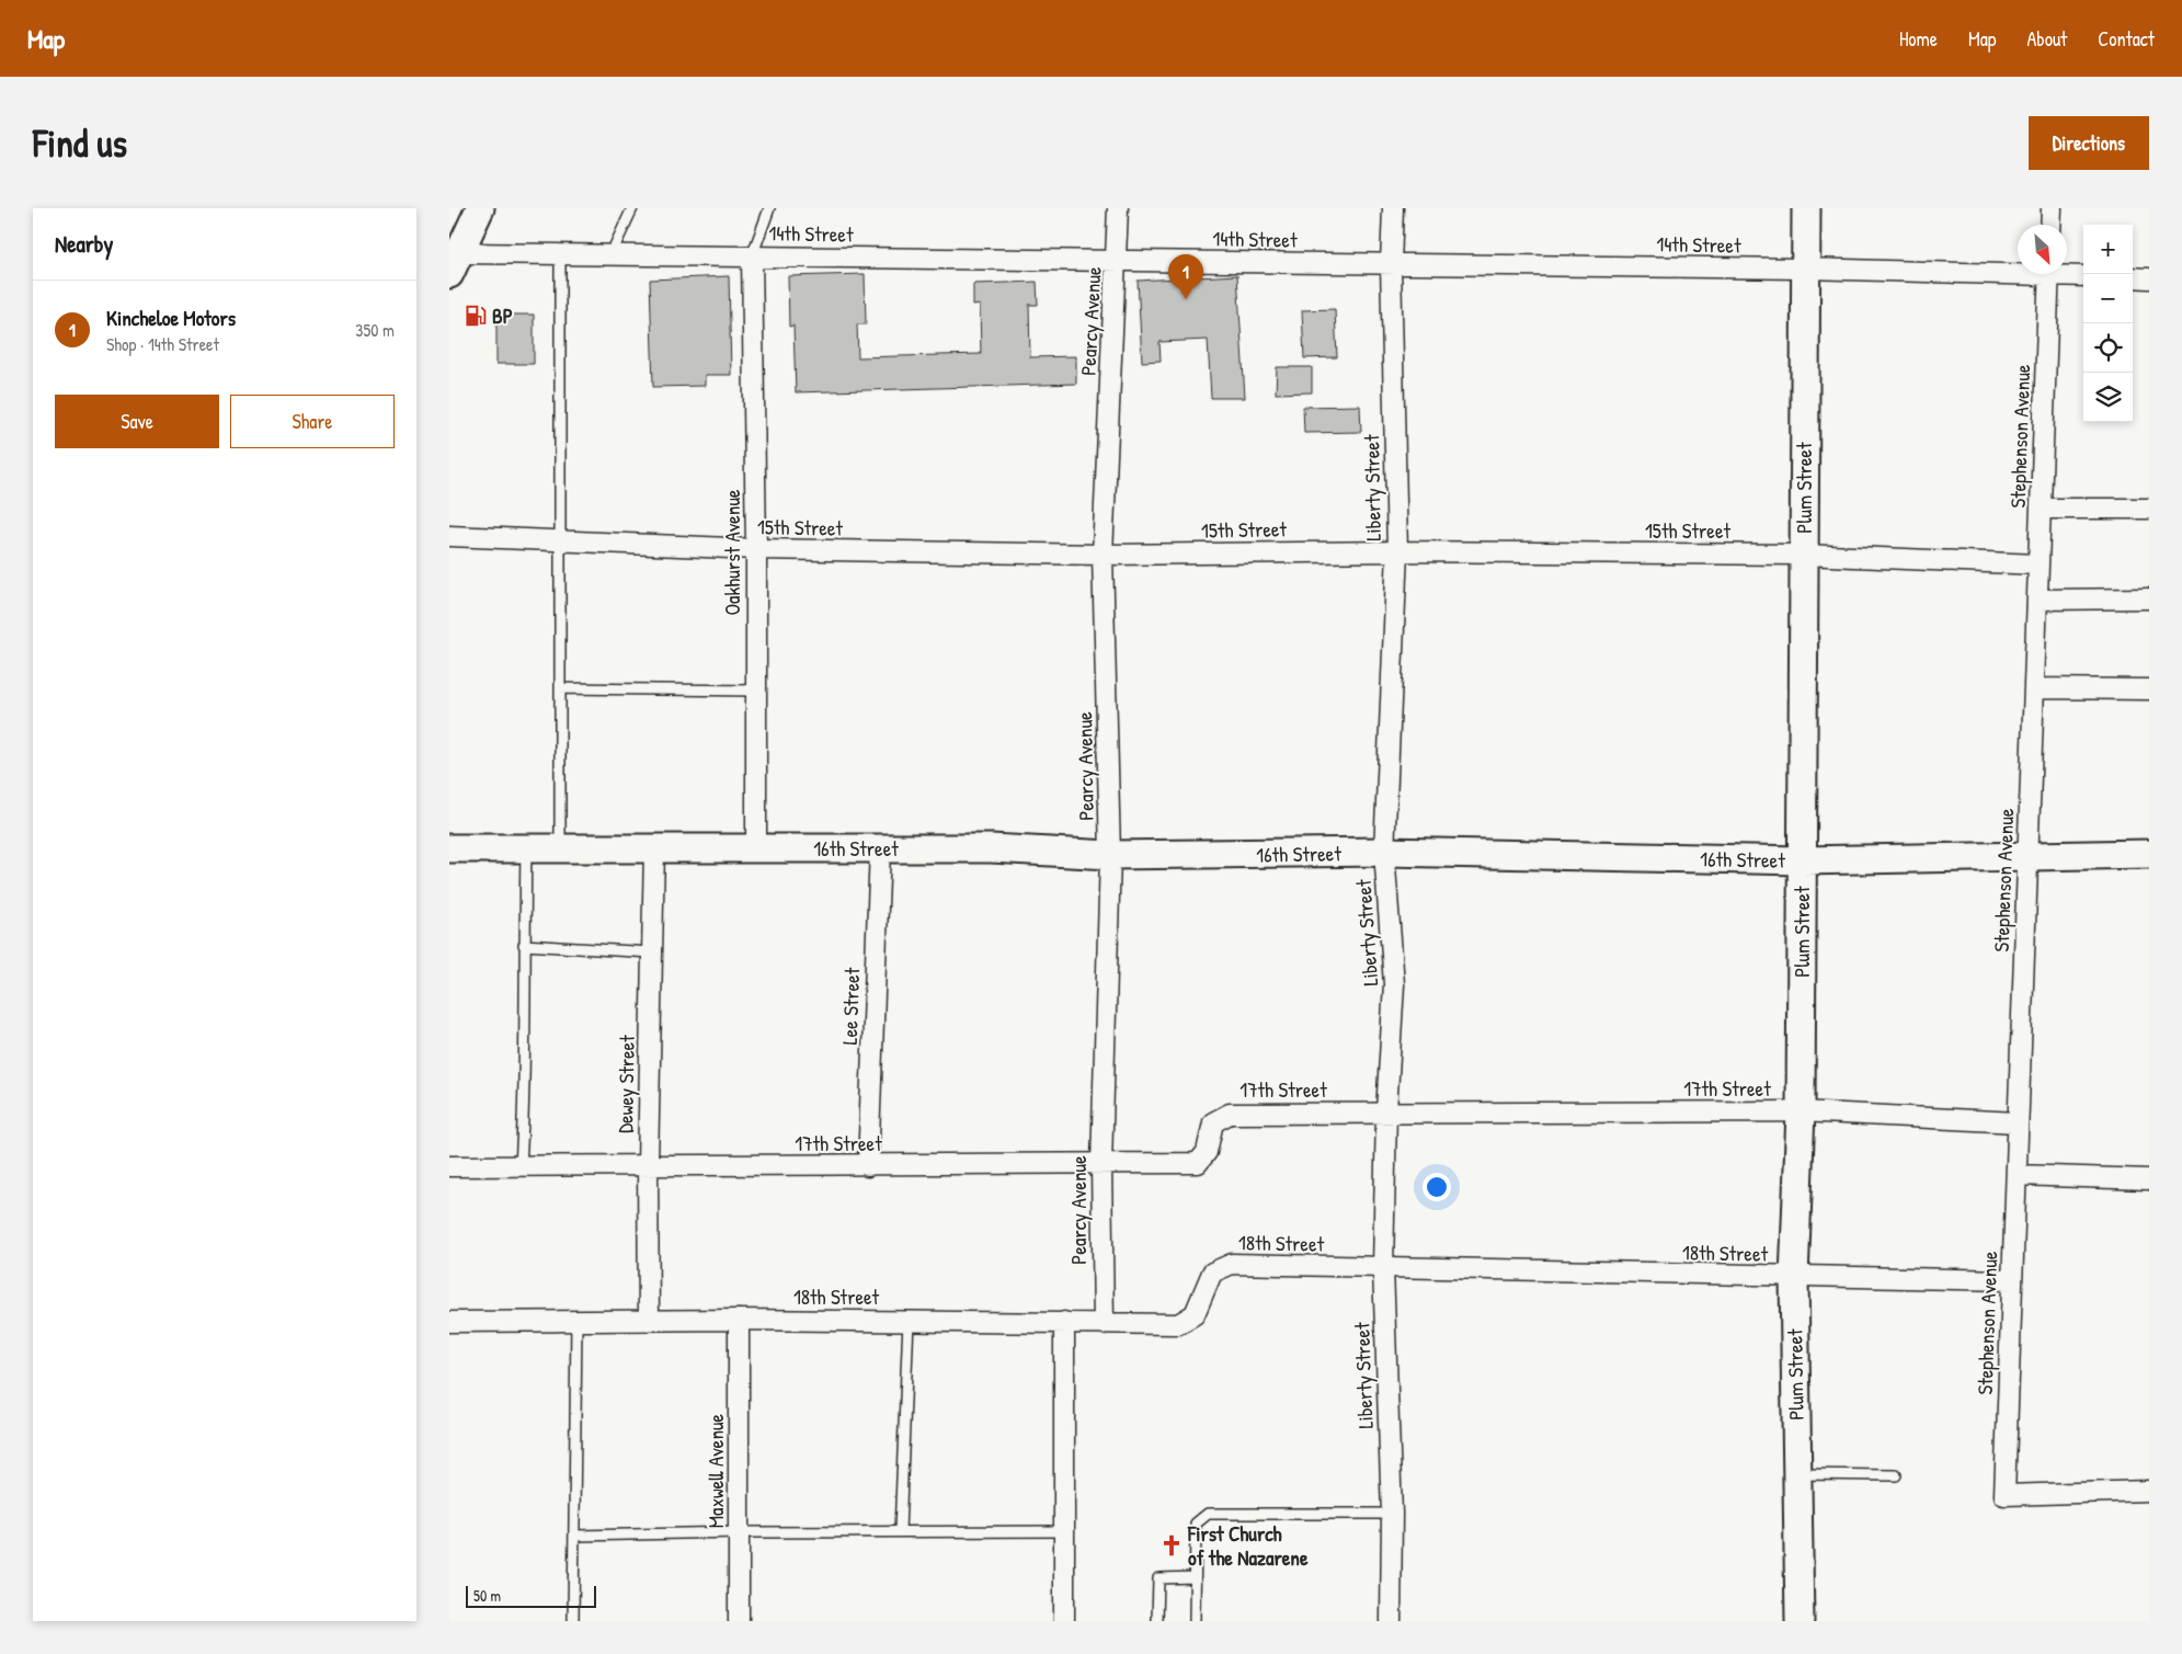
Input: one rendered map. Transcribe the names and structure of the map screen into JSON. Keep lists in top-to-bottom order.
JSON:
{
  "streets": {
    "street": [
      "14th Street",
      "Pearcy Avenue",
      "Stephenson Avenue",
      "Liberty Street",
      "Plum Street",
      "15th Street",
      "Oakhurst Avenue",
      "16th Street",
      "Lee Street",
      "Dewey Street",
      "17th Street",
      "18th Street",
      "Maxwell Avenue"
    ]
  },
  "crossings": [
    ["14th Street", "Pearcy Avenue"],
    ["14th Street", "Liberty Street"],
    ["14th Street", "Plum Street"],
    ["14th Street", "Oakhurst Avenue"],
    ["Pearcy Avenue", "15th Street"],
    ["Pearcy Avenue", "16th Street"],
    ["Pearcy Avenue", "17th Street"],
    ["Pearcy Avenue", "18th Street"],
    ["Stephenson Avenue", "15th Street"],
    ["Stephenson Avenue", "16th Street"],
    ["Stephenson Avenue", "17th Street"],
    ["Stephenson Avenue", "18th Street"],
    ["Liberty Street", "15th Street"],
    ["Liberty Street", "16th Street"],
    ["Liberty Street", "17th Street"],
    ["Liberty Street", "18th Street"],
    ["Plum Street", "15th Street"],
    ["Plum Street", "16th Street"],
    ["Plum Street", "17th Street"],
    ["Plum Street", "18th Street"],
    ["15th Street", "Oakhurst Avenue"],
    ["Oakhurst Avenue", "16th Street"],
    ["16th Street", "Lee Street"],
    ["16th Street", "Dewey Street"],
    ["Lee Street", "17th Street"],
    ["Dewey Street", "17th Street"],
    ["Dewey Street", "18th Street"],
    ["18th Street", "Maxwell Avenue"]
  ],
  "places": {
    "fuel station": ["BP"],
    "church": ["First Church of the Nazarene"]
  },
  "scale_bar": "50 m",
  "north": "bottom right",
  "page": {
    "header": "Map",
    "nav": [
      "Home",
      "Map",
      "About",
      "Contact"
    ],
    "buttons": [
      "Directions",
      ["Save", "Share"]
    ],
    "title": "Find us",
    "heading": "Nearby",
    "map_buttons": ["+", "−"],
    "pins": "1",
    "list": [
      {
        "mark": "1",
        "name": "Kincheloe Motors",
        "note": "Shop · 14th Street",
        "value": "350 m"
      }
    ],
    "scale": "50 m"
  }
}
